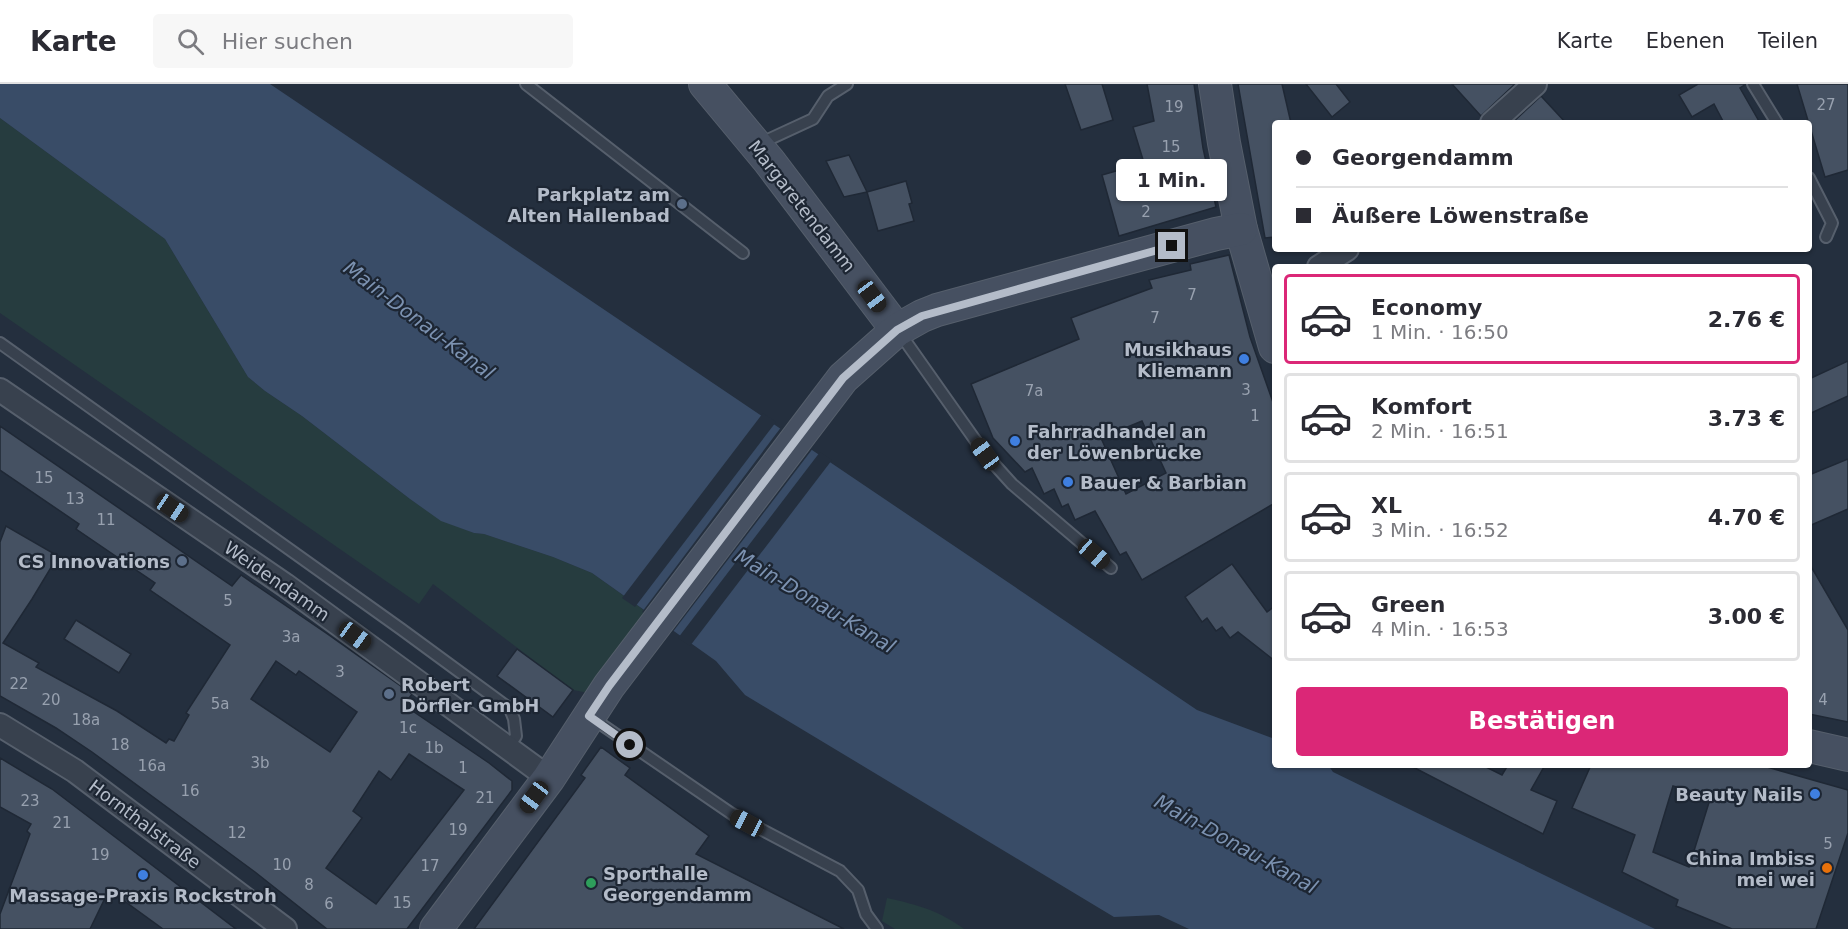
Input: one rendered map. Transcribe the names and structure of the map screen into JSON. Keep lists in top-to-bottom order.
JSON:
{
  "streets": {
    "street": ["Margaretendamm", "Weidendamm", "Hornthalstraße"]
  },
  "water": ["Main-Donau-Kanal"],
  "places": [
    "Parkplatz am Alten Hallenbad",
    "Musikhaus Kliemann",
    "Fahrradhandel an der Löwenbrücke",
    "Bauer & Barbian",
    "CS Innovations",
    "Robert Dörfler GmbH",
    "Beauty Nails",
    "China Imbiss mei wei",
    "Massage-Praxis Rockstroh",
    "Sporthalle Georgendamm"
  ],
  "house_numbers": [
    "27",
    "19",
    "15",
    "2",
    "7",
    "7",
    "3",
    "7a",
    "1",
    "15",
    "13",
    "11",
    "5",
    "3a",
    "3",
    "22",
    "20",
    "4",
    "5a",
    "18a",
    "1c",
    "18",
    "1b",
    "3b",
    "16a",
    "1",
    "16",
    "21",
    "23",
    "21",
    "19",
    "12",
    "5",
    "19",
    "10",
    "17",
    "8",
    "15",
    "6"
  ],
  "page": {
    "header": "Karte",
    "search": "Hier suchen",
    "nav": ["Karte", "Ebenen", "Teilen"],
    "banner": ["Georgendamm", "Äußere Löwenstraße"],
    "bubble": "1 Min.",
    "list": [
      {
        "name": "Economy",
        "note": "1 Min. · 16:50",
        "value": "2.76 €"
      },
      {
        "name": "Komfort",
        "note": "2 Min. · 16:51",
        "value": "3.73 €"
      },
      {
        "name": "XL",
        "note": "3 Min. · 16:52",
        "value": "4.70 €"
      },
      {
        "name": "Green",
        "note": "4 Min. · 16:53",
        "value": "3.00 €"
      }
    ],
    "buttons": "Bestätigen"
  }
}
